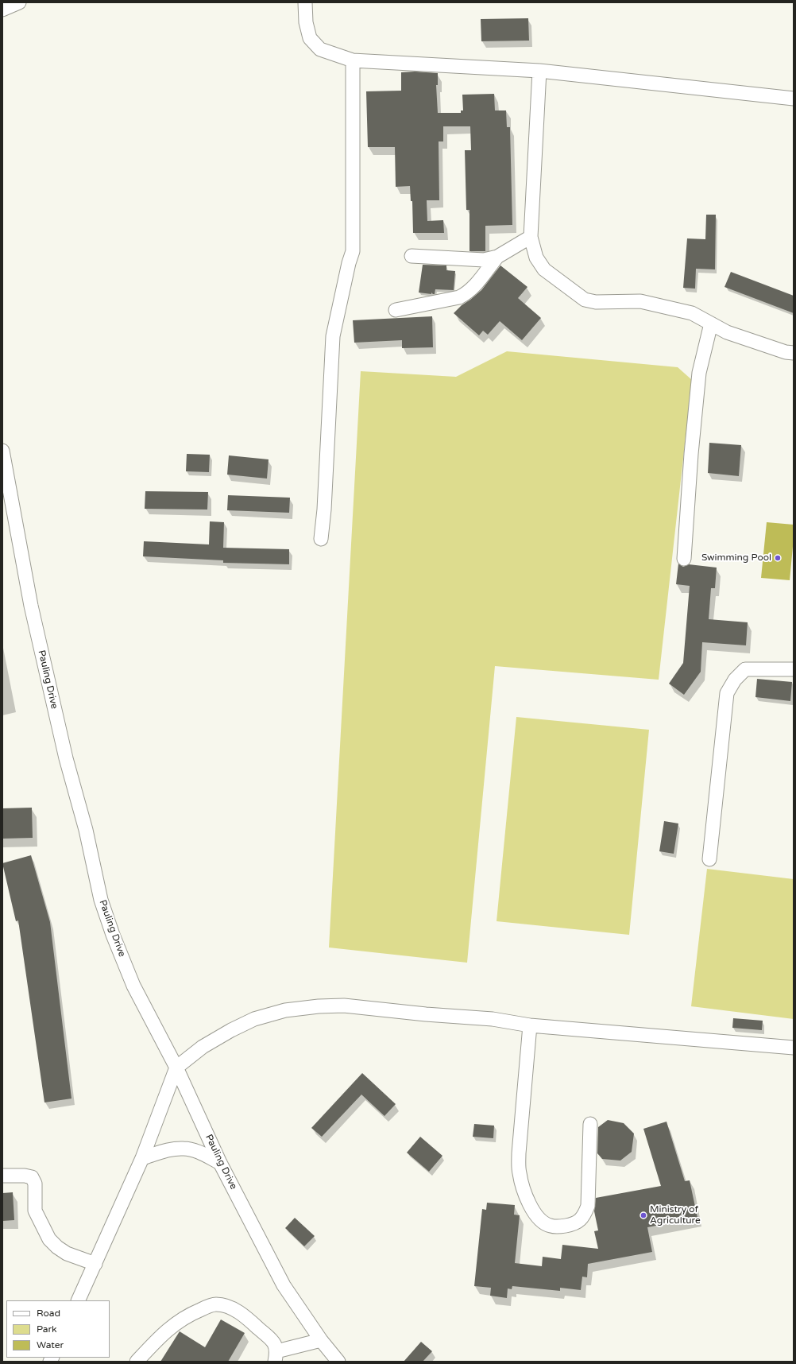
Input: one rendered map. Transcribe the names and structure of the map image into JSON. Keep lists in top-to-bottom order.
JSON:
{
  "streets": {
    "street": ["Pauling Drive"]
  },
  "places": ["Swimming Pool", "Ministry of Agriculture"],
  "legend": ["Road", "Park", "Water"]
}
